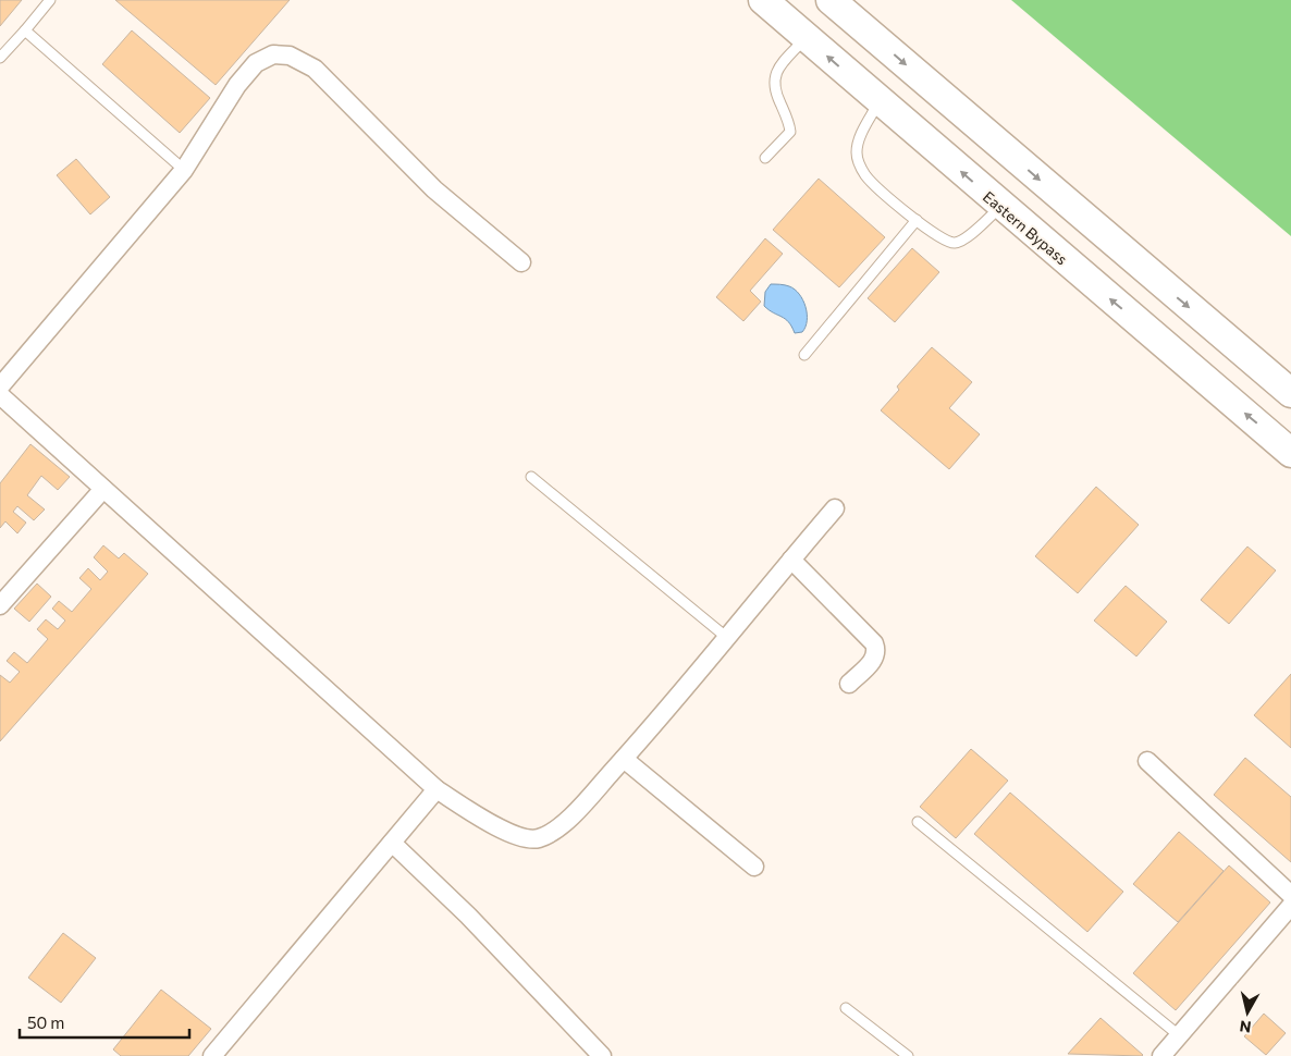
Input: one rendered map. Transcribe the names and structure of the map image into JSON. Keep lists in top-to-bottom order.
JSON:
{
  "streets": {
    "main road": ["Eastern Bypass"]
  },
  "scale_bar": "50 m",
  "north": "bottom"
}
